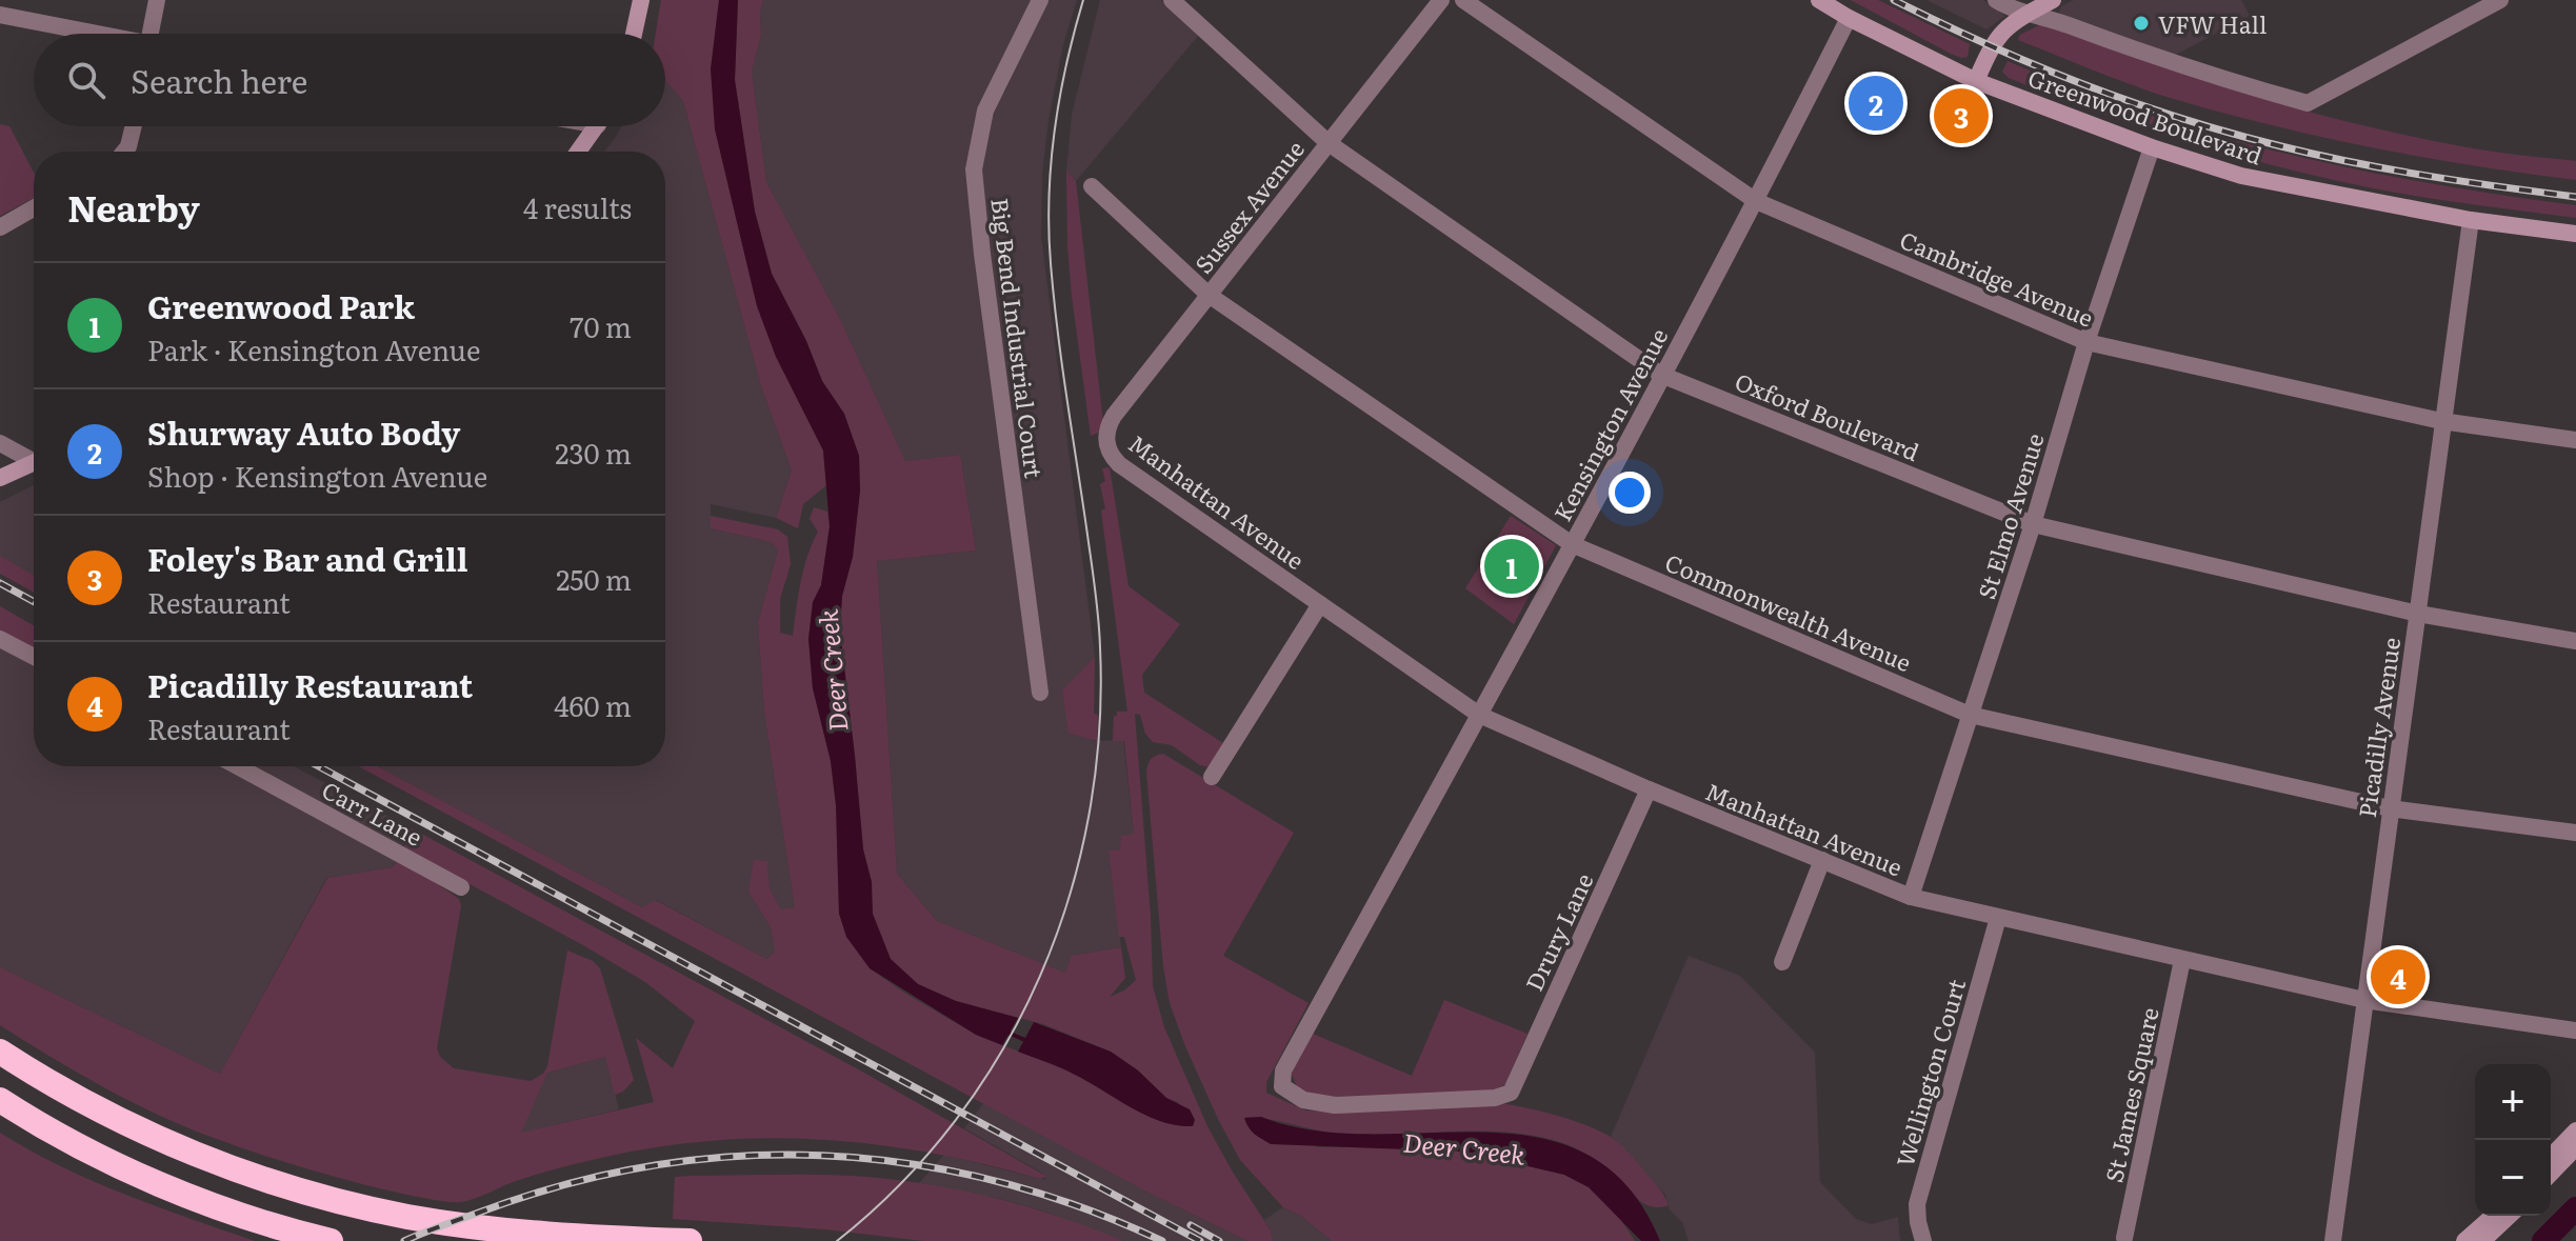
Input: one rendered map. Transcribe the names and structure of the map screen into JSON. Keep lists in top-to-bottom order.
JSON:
{
  "streets": {
    "street": [
      "Greenwood Boulevard",
      "Sussex Avenue",
      "Cambridge Avenue",
      "Big Bend Industrial Court",
      "Oxford Boulevard",
      "Kensington Avenue",
      "Manhattan Avenue",
      "St Elmo Avenue",
      "Commonwealth Avenue",
      "Picadilly Avenue",
      "Carr Lane",
      "Drury Lane",
      "Wellington Court",
      "St James Square"
    ]
  },
  "crossings": [
    ["Greenwood Boulevard", "Kensington Avenue"],
    ["Greenwood Boulevard", "St Elmo Avenue"],
    ["Greenwood Boulevard", "Picadilly Avenue"],
    ["Sussex Avenue", "Oxford Boulevard"],
    ["Sussex Avenue", "Manhattan Avenue"],
    ["Sussex Avenue", "Commonwealth Avenue"],
    ["Cambridge Avenue", "Kensington Avenue"],
    ["Cambridge Avenue", "St Elmo Avenue"],
    ["Cambridge Avenue", "Picadilly Avenue"],
    ["Oxford Boulevard", "Kensington Avenue"],
    ["Oxford Boulevard", "St Elmo Avenue"],
    ["Oxford Boulevard", "Picadilly Avenue"],
    ["Kensington Avenue", "Manhattan Avenue"],
    ["Kensington Avenue", "Commonwealth Avenue"],
    ["Kensington Avenue", "Drury Lane"],
    ["Manhattan Avenue", "St Elmo Avenue"],
    ["Manhattan Avenue", "Picadilly Avenue"],
    ["Manhattan Avenue", "Drury Lane"],
    ["Manhattan Avenue", "Wellington Court"],
    ["Manhattan Avenue", "St James Square"],
    ["St Elmo Avenue", "Commonwealth Avenue"],
    ["Commonwealth Avenue", "Picadilly Avenue"]
  ],
  "water": ["Deer Creek"],
  "places": ["VFW Hall"],
  "page": {
    "search": "Search here",
    "pins": [
      "2",
      "3",
      "1",
      "4"
    ],
    "heading": ["Nearby", "4 results"],
    "list": [
      {
        "mark": "1",
        "name": "Greenwood Park",
        "note": "Park · Kensington Avenue",
        "value": "70 m"
      },
      {
        "mark": "2",
        "name": "Shurway Auto Body",
        "note": "Shop · Kensington Avenue",
        "value": "230 m"
      },
      {
        "mark": "3",
        "name": "Foley's Bar and Grill",
        "note": "Restaurant",
        "value": "250 m"
      },
      {
        "mark": "4",
        "name": "Picadilly Restaurant",
        "note": "Restaurant",
        "value": "460 m"
      }
    ],
    "map_buttons": ["+", "−"]
  }
}
